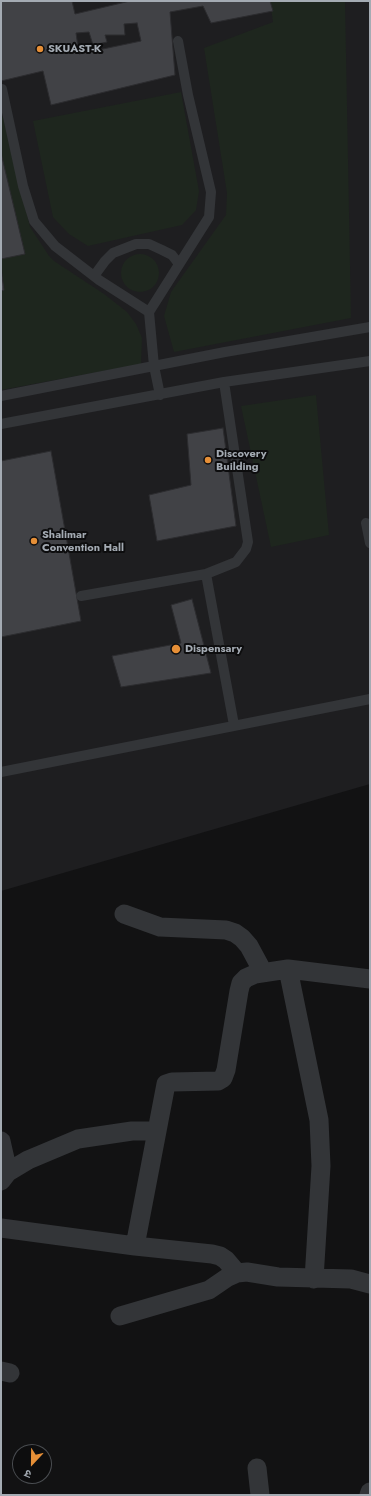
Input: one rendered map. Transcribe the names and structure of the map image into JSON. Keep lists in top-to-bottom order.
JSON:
{
  "places": [
    "SKUAST-K",
    "Discovery Building",
    "Shalimar Convention Hall",
    "Dispensary"
  ],
  "north": "bottom"
}
